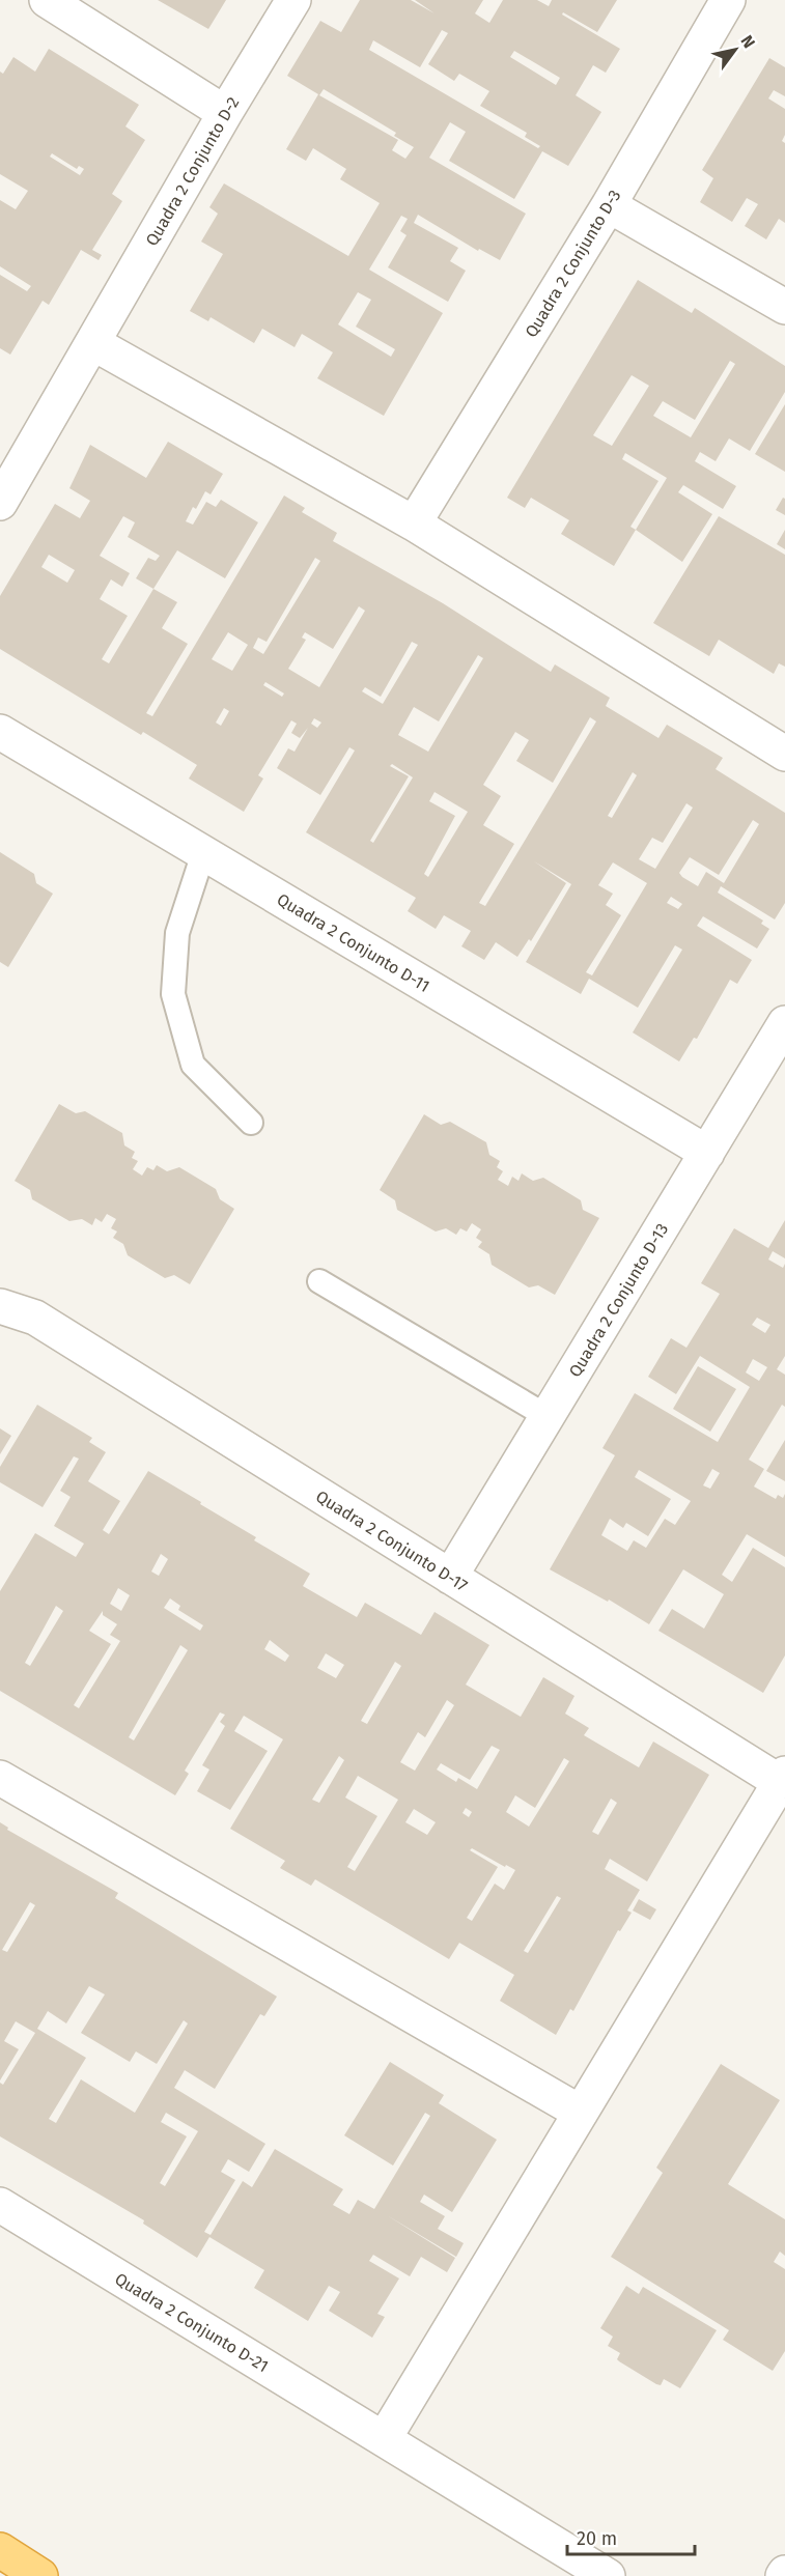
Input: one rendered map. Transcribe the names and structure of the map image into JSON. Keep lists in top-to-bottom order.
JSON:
{
  "streets": {
    "street": [
      "Quadra 2 Conjunto D-2",
      "Quadra 2 Conjunto D-3",
      "Quadra 2 Conjunto D-11",
      "Quadra 2 Conjunto D-13",
      "Quadra 2 Conjunto D-17",
      "Quadra 2 Conjunto D-21"
    ]
  },
  "crossings": [
    ["Quadra 2 Conjunto D-11", "Quadra 2 Conjunto D-13"],
    ["Quadra 2 Conjunto D-13", "Quadra 2 Conjunto D-17"]
  ],
  "scale_bar": "20 m",
  "north": "top right"
}
